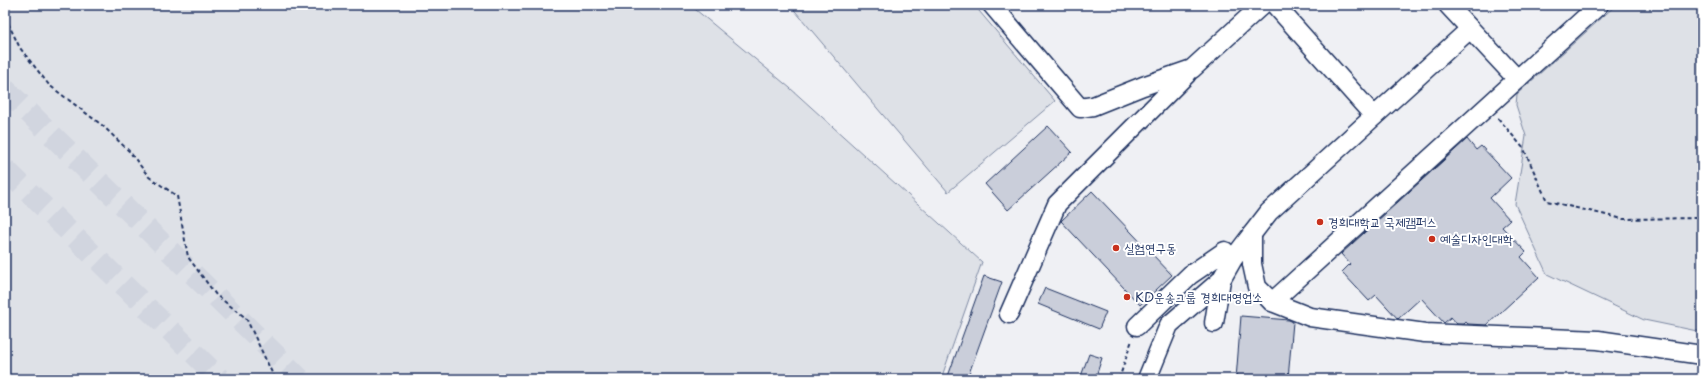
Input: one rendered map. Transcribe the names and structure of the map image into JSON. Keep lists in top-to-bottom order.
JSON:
{
  "places": [
    "경희대학교 국제캠퍼스",
    "예술디자인대학",
    "실험연구동",
    "KD운송그룹 경희대영업소"
  ]
}
